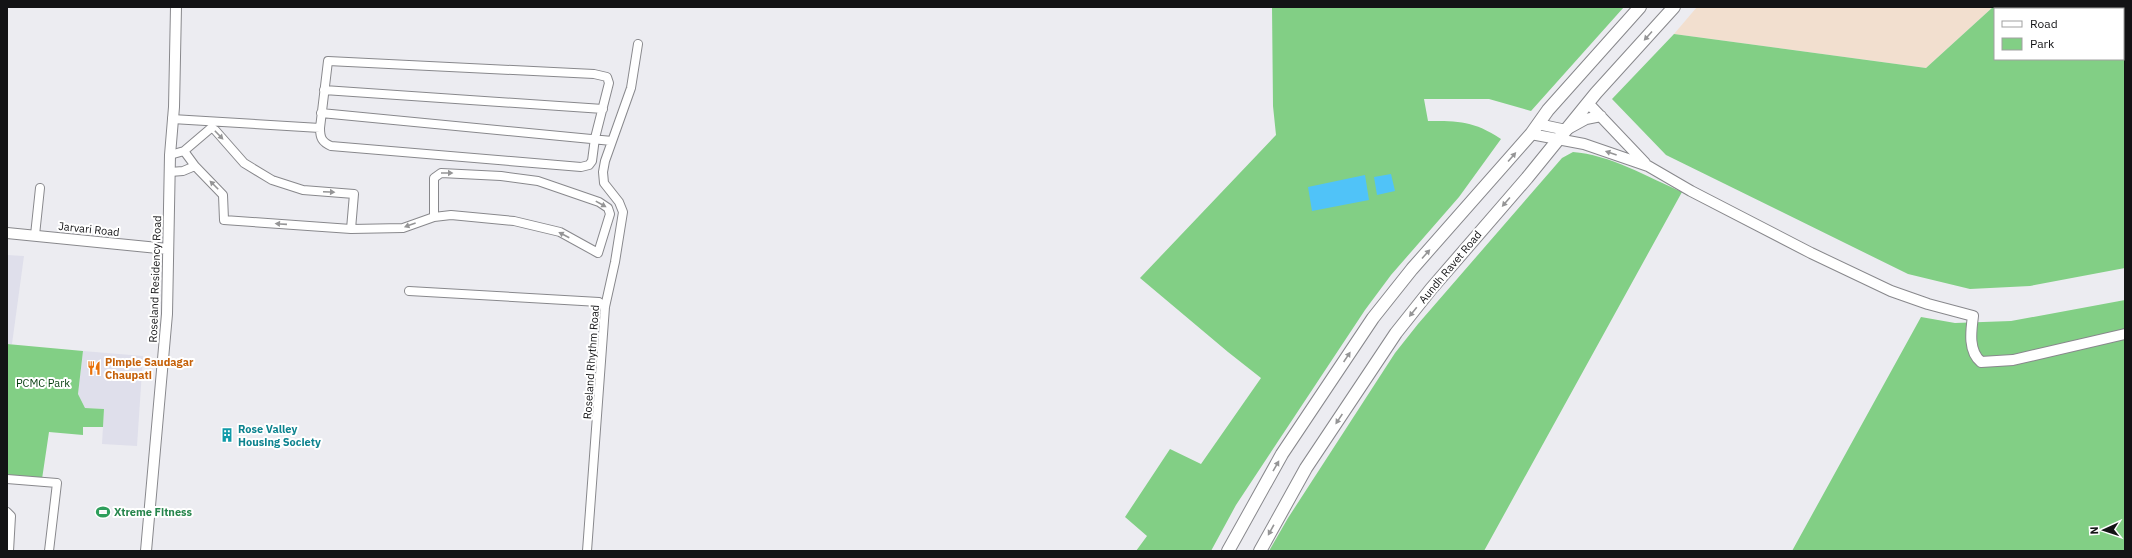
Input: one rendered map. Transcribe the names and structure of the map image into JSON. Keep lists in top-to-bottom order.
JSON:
{
  "streets": {
    "main road": ["Aundh Ravet Road"],
    "street": ["Jarvari Road", "Roseland Residency Road", "Roseland Rhythm Road"]
  },
  "crossings": [
    ["Jarvari Road", "Roseland Residency Road"]
  ],
  "parks": ["PCMC Park"],
  "places": {
    "restaurant": ["Pimple Saudagar Chaupati"],
    "building": ["Rose Valley Housing Society"],
    "sports": ["Xtreme Fitness"]
  },
  "legend": ["Road", "Park"],
  "north": "left"
}
